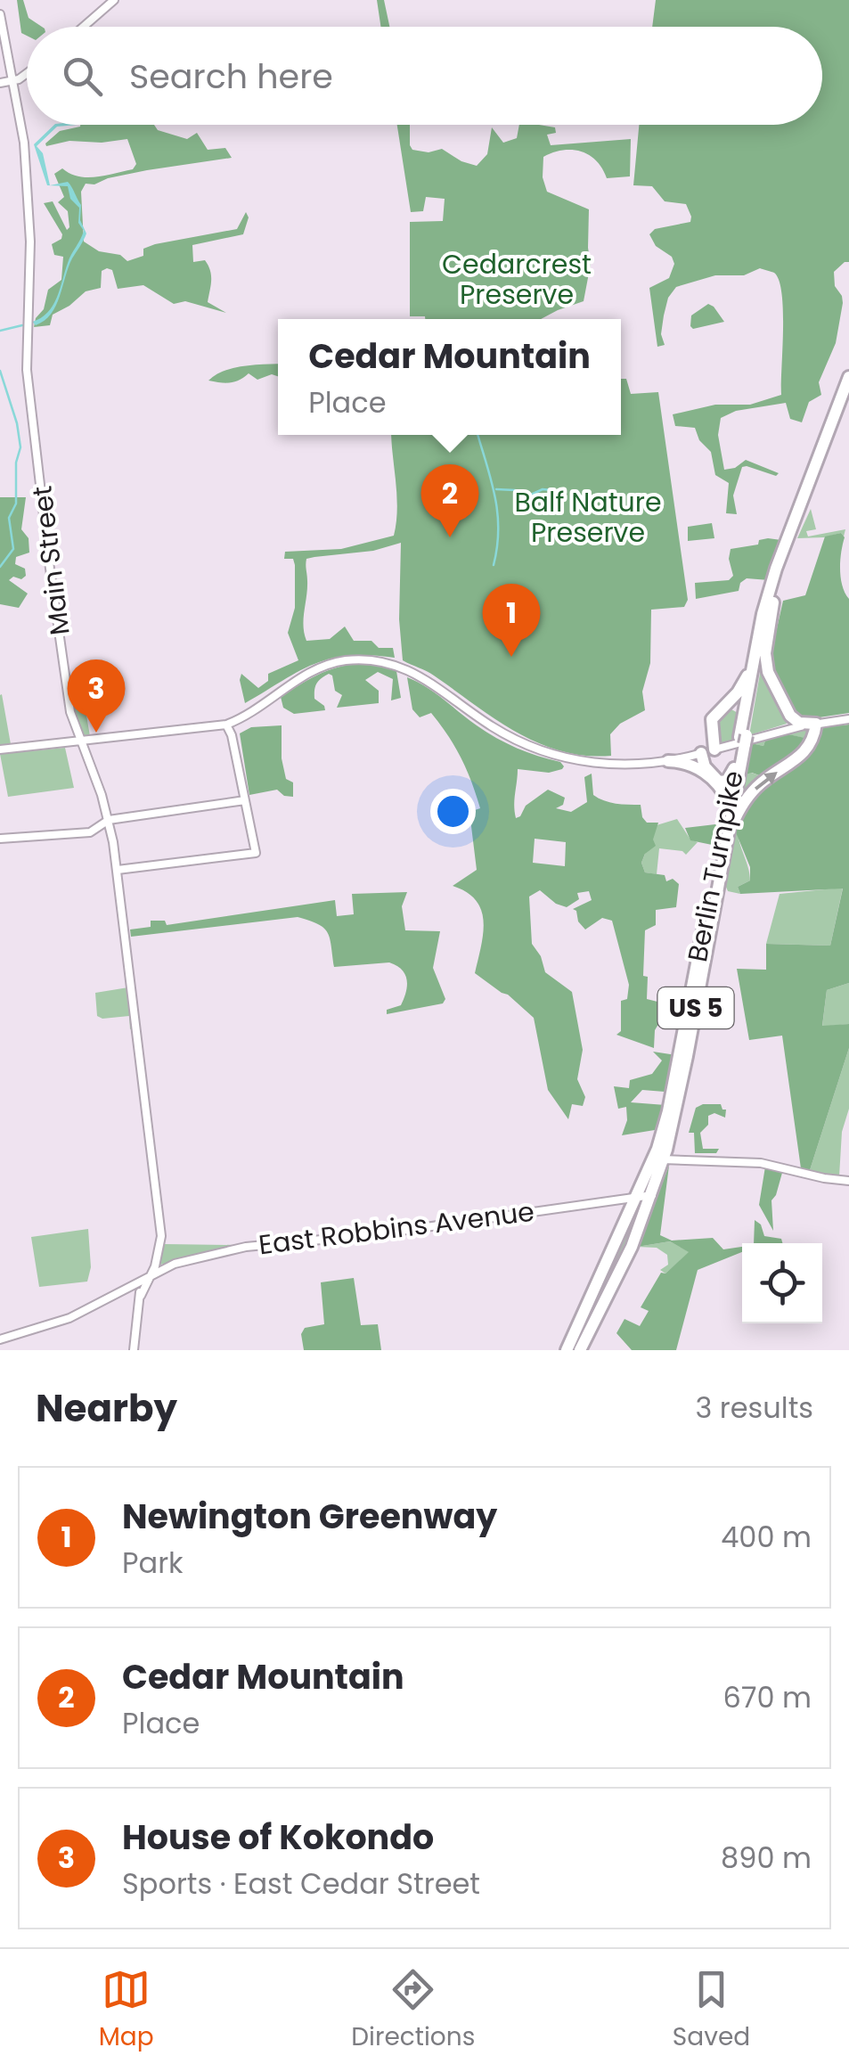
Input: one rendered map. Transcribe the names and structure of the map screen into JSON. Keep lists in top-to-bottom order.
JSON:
{
  "streets": {
    "highway": ["Berlin Turnpike", "US 5"],
    "main road": ["Main Street", "East Robbins Avenue"]
  },
  "crossings": [
    ["Main Street", "East Robbins Avenue"],
    ["Berlin Turnpike", "East Robbins Avenue"]
  ],
  "parks": ["Cedarcrest Preserve", "Balf Nature Preserve"],
  "page": {
    "search": "Search here",
    "popup": ["Cedar Mountain", "Place"],
    "pins": ["2", "1", "3"],
    "heading": ["Nearby", "3 results"],
    "list": [
      {
        "mark": "1",
        "name": "Newington Greenway",
        "note": "Park",
        "value": "400 m"
      },
      {
        "mark": "2",
        "name": "Cedar Mountain",
        "note": "Place",
        "value": "670 m"
      },
      {
        "mark": "3",
        "name": "House of Kokondo",
        "note": "Sports · East Cedar Street",
        "value": "890 m"
      }
    ],
    "nav": ["Map", "Directions", "Saved"]
  }
}
